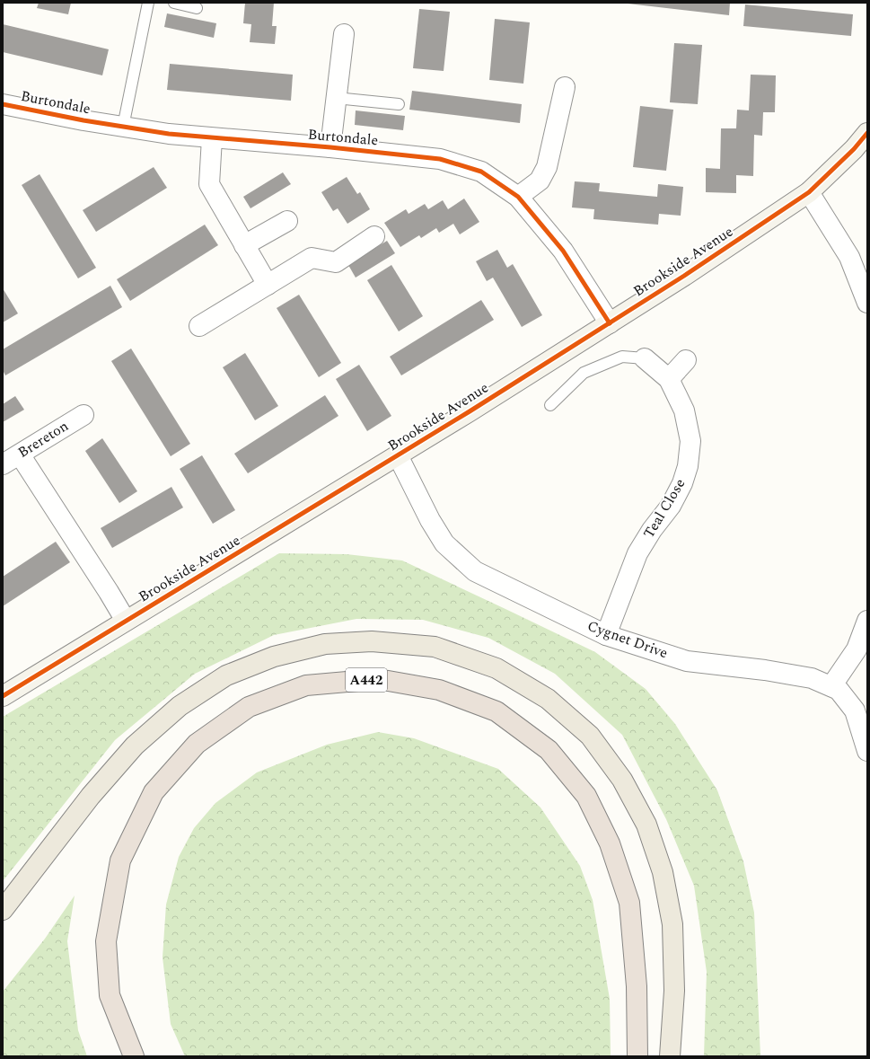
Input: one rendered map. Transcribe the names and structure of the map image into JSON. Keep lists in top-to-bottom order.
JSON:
{
  "streets": {
    "highway": ["A442"],
    "street": [
      "Burtondale",
      "Brookside Avenue",
      "Brereton",
      "Teal Close",
      "Cygnet Drive"
    ]
  },
  "crossings": [
    ["Burtondale", "Brookside Avenue"],
    ["Brookside Avenue", "Cygnet Drive"],
    ["Teal Close", "Cygnet Drive"]
  ]
}
